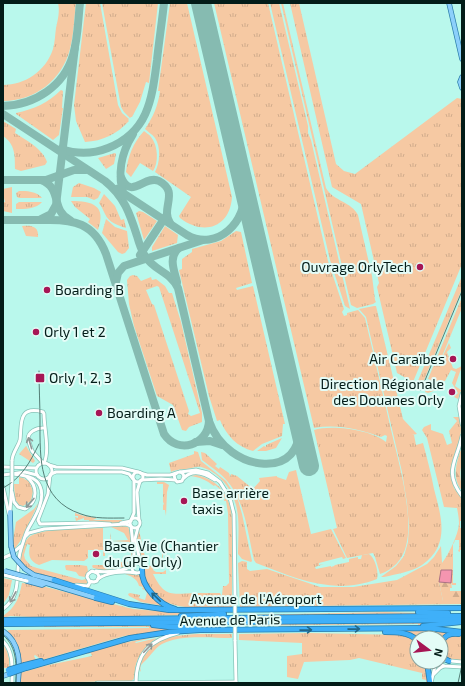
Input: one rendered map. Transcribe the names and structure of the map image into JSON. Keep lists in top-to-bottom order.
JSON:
{
  "streets": {
    "highway": ["Avenue de l'Aéroport", "Avenue de Paris"]
  },
  "places": {
    "other": [
      "Ouvrage OrlyTech",
      "Boarding B",
      "Orly 1 et 2",
      "Air Caraïbes",
      "Direction Régionale des Douanes Orly",
      "Boarding A",
      "Base arrière taxis",
      "Base Vie (Chantier du GPE Orly)"
    ],
    "transit": ["Orly 1, 2, 3"]
  },
  "north": "right"
}
